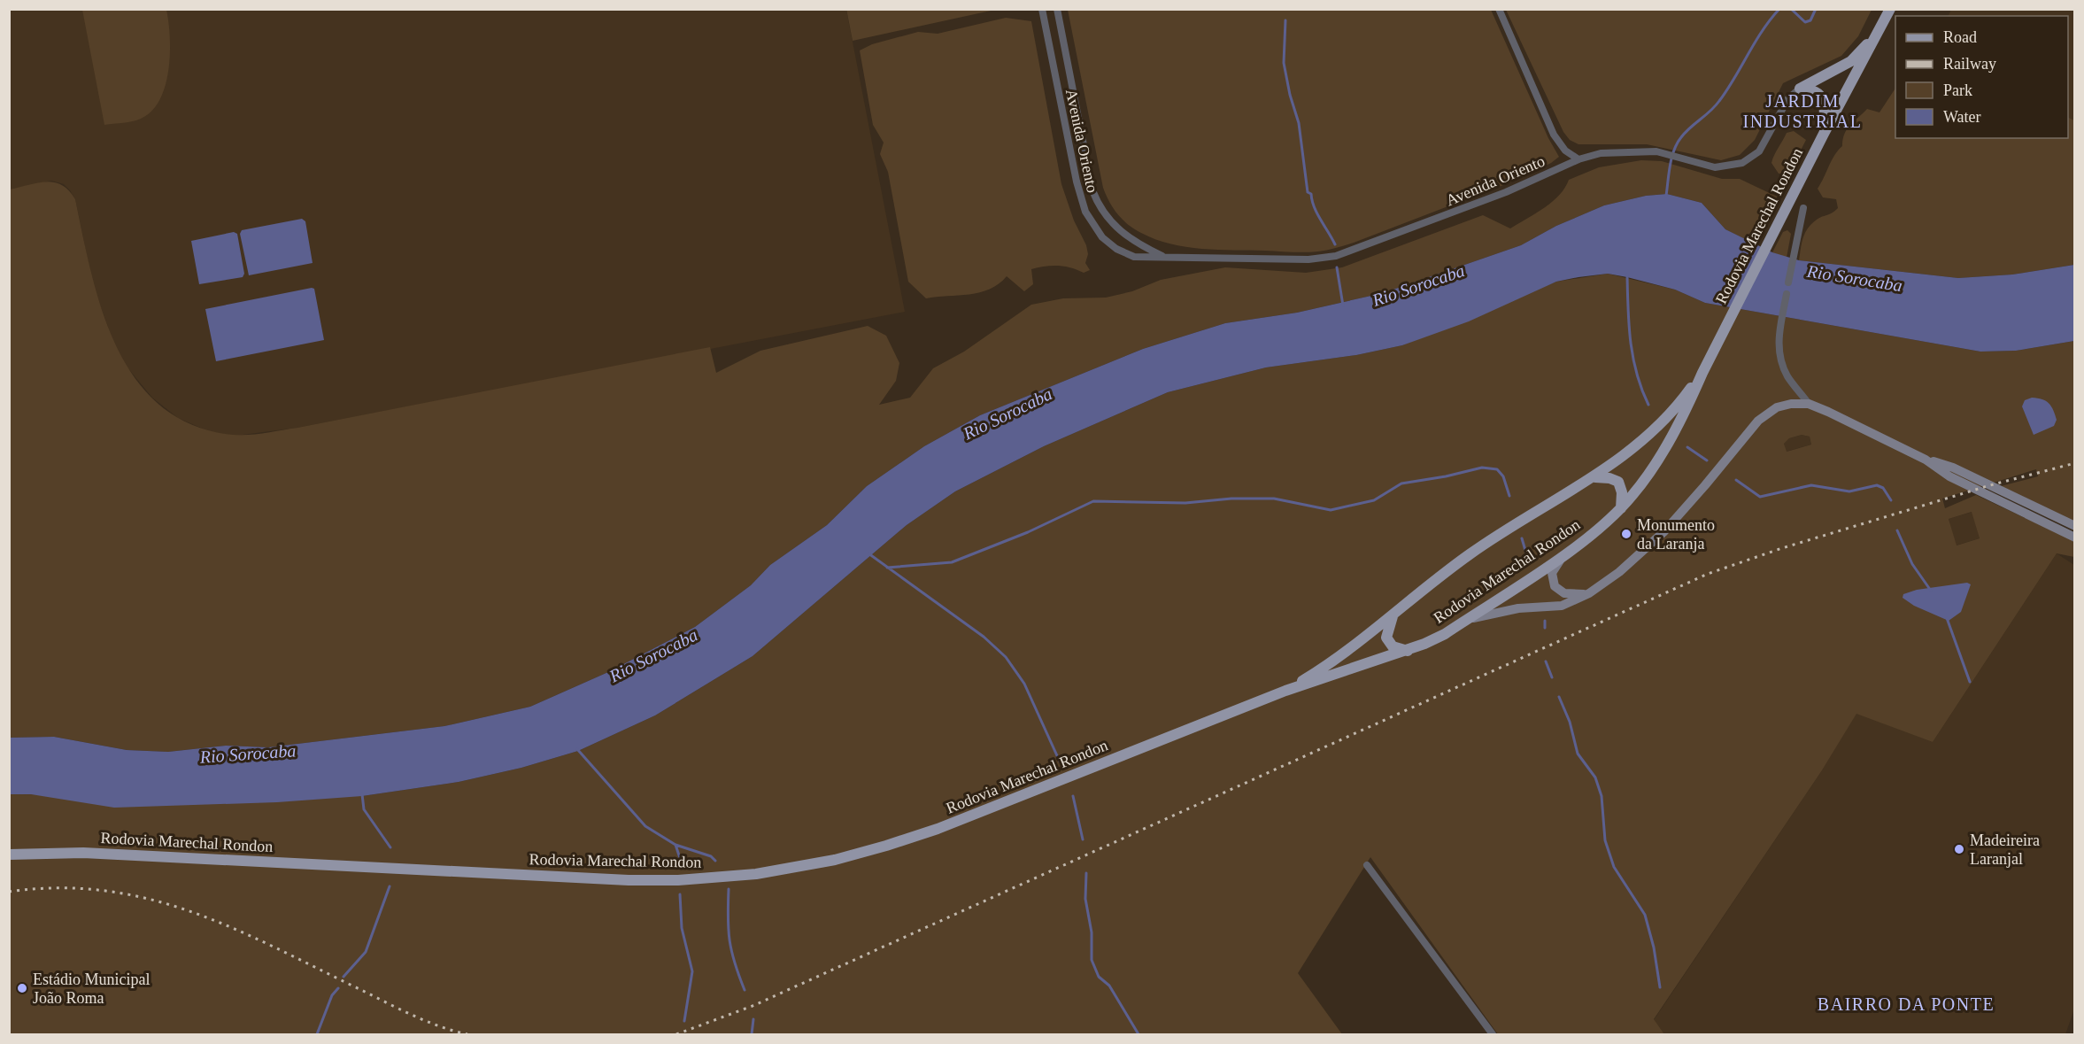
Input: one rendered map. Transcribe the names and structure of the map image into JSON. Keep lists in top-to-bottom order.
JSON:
{
  "streets": {
    "main road": ["Rodovia Marechal Rondon"],
    "street": ["Avenida Oriento"]
  },
  "districts": ["JARDIM INDUSTRIAL", "BAIRRO DA PONTE"],
  "water": ["Rio Sorocaba"],
  "places": ["Monumento da Laranja", "Madeireira Laranjal", "Estádio Municipal João Roma"],
  "legend": [
    "Road",
    "Railway",
    "Park",
    "Water"
  ]
}
